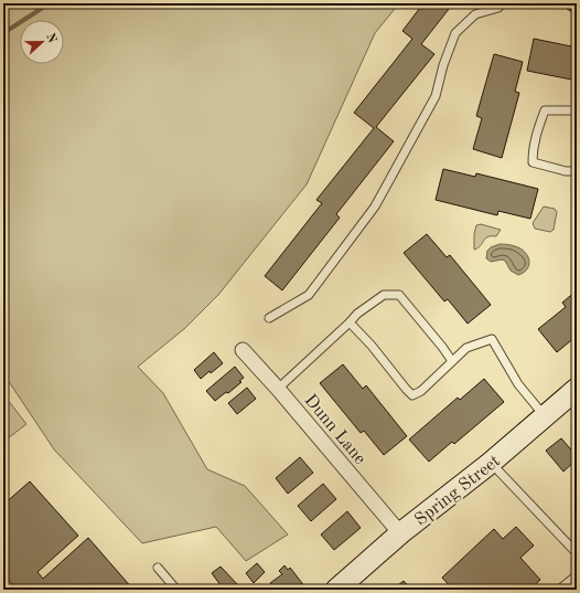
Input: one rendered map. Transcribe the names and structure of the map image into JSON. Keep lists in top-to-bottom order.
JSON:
{
  "streets": {
    "main road": ["Spring Street"],
    "street": ["Dunn Lane"]
  },
  "crossings": [
    ["Dunn Lane", "Spring Street"]
  ],
  "north": "right"
}
